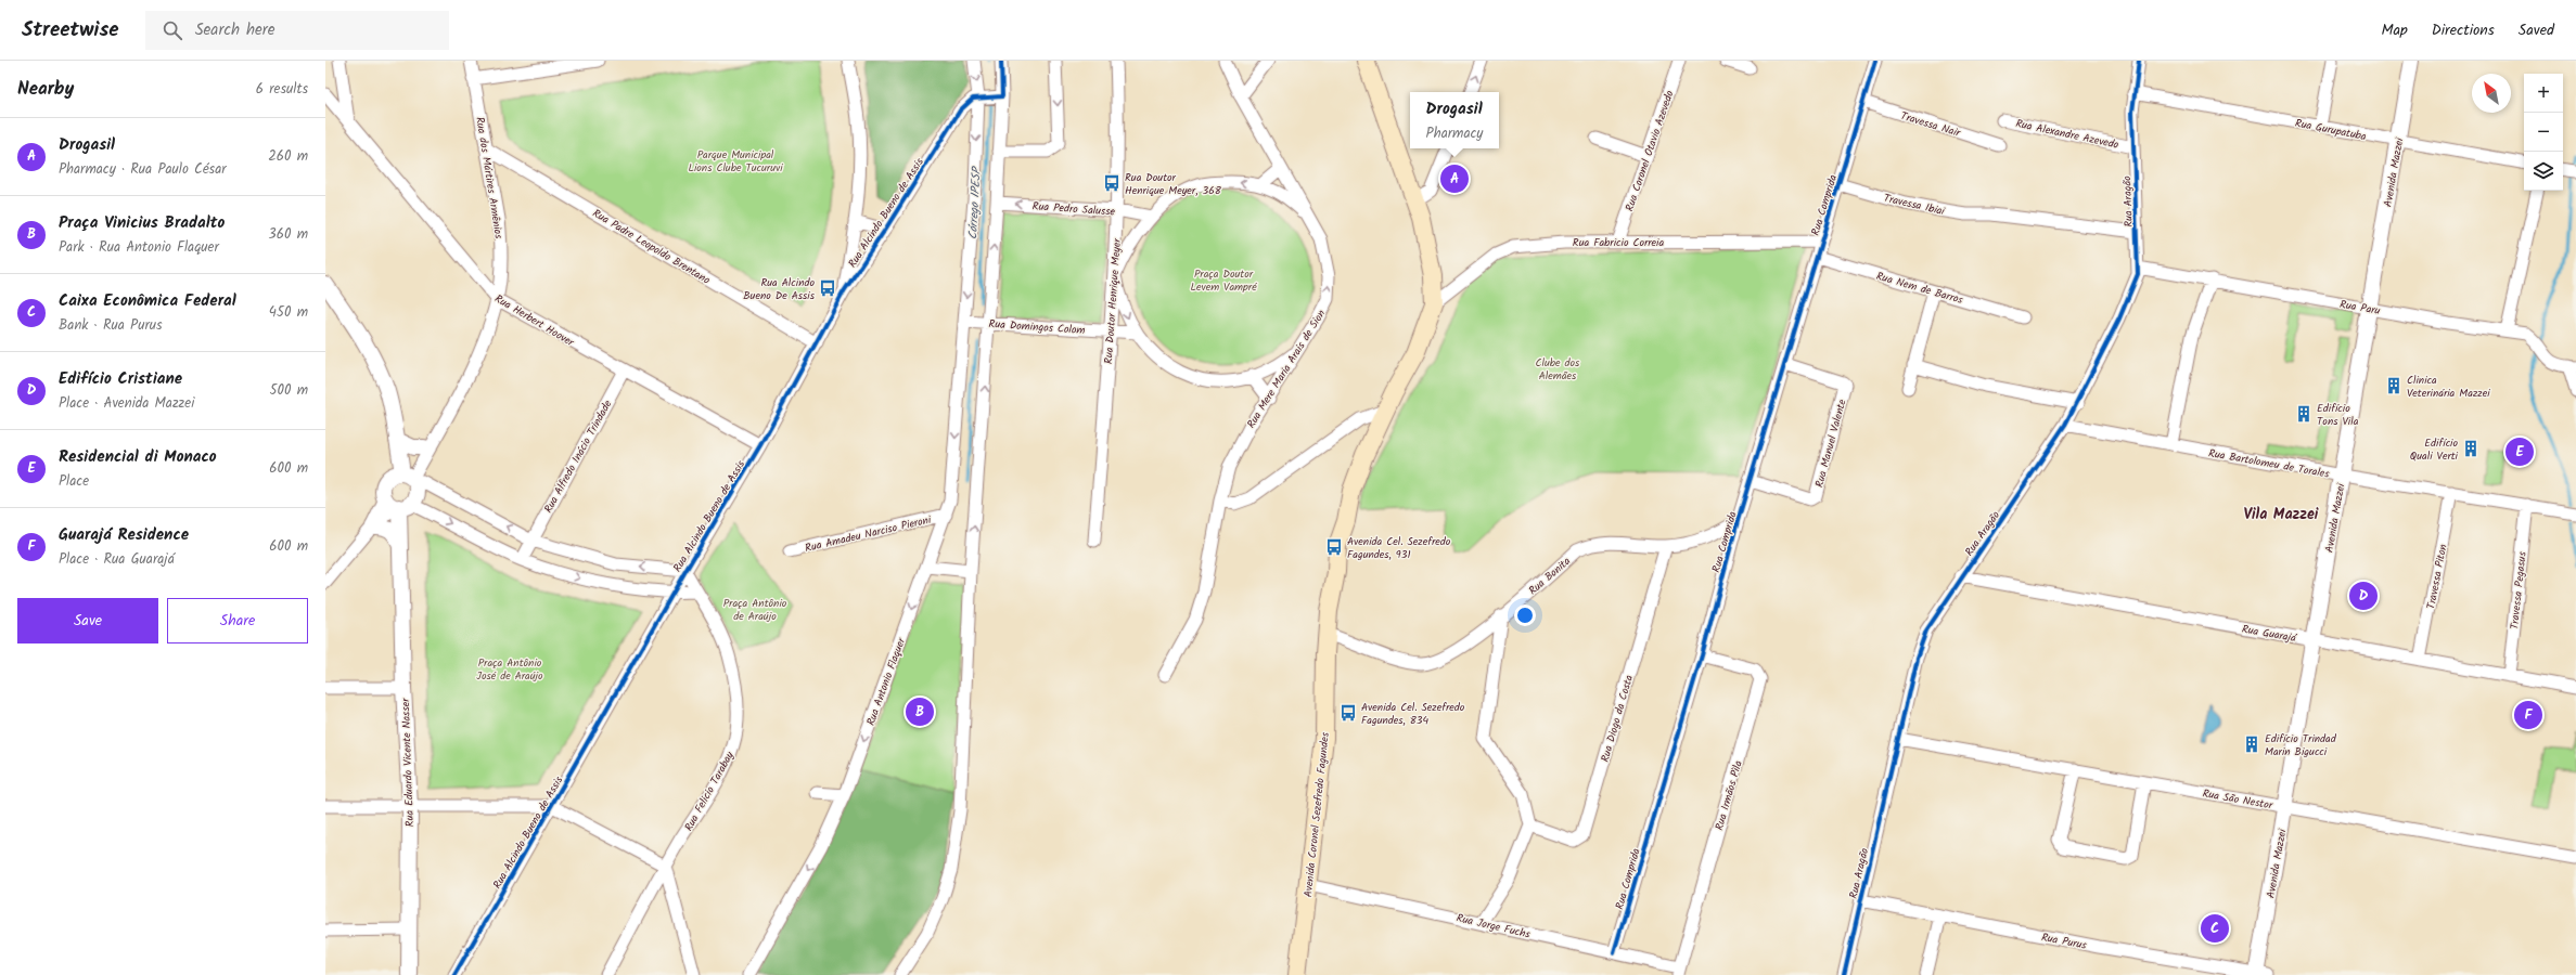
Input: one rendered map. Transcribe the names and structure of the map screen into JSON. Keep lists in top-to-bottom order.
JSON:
{
  "streets": {
    "main road": ["Avenida Coronel Sezefredo Fagundes"],
    "street": [
      "Travessa Nair",
      "Rua Gurupatuba",
      "Rua Alexandre Azevedo",
      "Rua Coronel Otavio Azevedo",
      "Avenida Mazzei",
      "Rua dos Mártires Armênios",
      "Rua Aragão",
      "Travessa Ibiai",
      "Rua Comprida",
      "Rua Pedro Salusse",
      "Rua Alcindo Bueno de Assis",
      "Rua Fabricio Correia",
      "Rua Padre Leopoldo Brentano",
      "Rua Nem de Barros",
      "Rua Doutor Henrique Meyer",
      "Rua Paru",
      "Rua Herbert Hoover",
      "Rua Domingos Colom",
      "Rua Mere Maria Arais de Sion",
      "Rua Manuel Valente",
      "Rua Alfredo Inácio Trindade",
      "Rua Bartolomeu de Torales",
      "Rua Amadeu Narciso Pieroni",
      "Rua Bonita",
      "Travessa Piton",
      "Travessa Pegasus",
      "Rua Guarajá",
      "Rua Antonio Flaquer",
      "Rua Diogo da Costa",
      "Rua Eduardo Vicente Nasser",
      "Rua Felicio Tarabay",
      "Rua Irmãos Pìla",
      "Rua São Nestor",
      "Rua Jorge Fuchs",
      "Rua Purus"
    ]
  },
  "crossings": [
    ["Travessa Nair", "Rua Comprida"],
    ["Rua Gurupatuba", "Avenida Mazzei"],
    ["Rua Gurupatuba", "Rua Aragão"],
    ["Rua Alexandre Azevedo", "Rua Aragão"],
    ["Rua Coronel Otavio Azevedo", "Rua Fabricio Correia"],
    ["Avenida Mazzei", "Rua Paru"],
    ["Avenida Mazzei", "Rua Bartolomeu de Torales"],
    ["Avenida Mazzei", "Rua Guarajá"],
    ["Avenida Mazzei", "Rua São Nestor"],
    ["Avenida Mazzei", "Rua Purus"],
    ["Rua dos Mártires Armênios", "Rua Padre Leopoldo Brentano"],
    ["Rua dos Mártires Armênios", "Rua Herbert Hoover"],
    ["Rua Aragão", "Travessa Ibiai"],
    ["Rua Aragão", "Rua Paru"],
    ["Rua Aragão", "Rua Bartolomeu de Torales"],
    ["Rua Aragão", "Rua Guarajá"],
    ["Rua Aragão", "Rua São Nestor"],
    ["Rua Aragão", "Rua Purus"],
    ["Travessa Ibiai", "Rua Comprida"],
    ["Rua Comprida", "Rua Fabricio Correia"],
    ["Rua Comprida", "Rua Nem de Barros"],
    ["Rua Comprida", "Rua Manuel Valente"],
    ["Rua Comprida", "Rua Bonita"],
    ["Rua Comprida", "Rua Irmãos Pìla"],
    ["Rua Comprida", "Rua Jorge Fuchs"],
    ["Rua Pedro Salusse", "Rua Doutor Henrique Meyer"],
    ["Rua Alcindo Bueno de Assis", "Rua Padre Leopoldo Brentano"],
    ["Rua Alcindo Bueno de Assis", "Rua Herbert Hoover"],
    ["Rua Alcindo Bueno de Assis", "Rua Antonio Flaquer"],
    ["Rua Alcindo Bueno de Assis", "Rua Felicio Tarabay"],
    ["Rua Doutor Henrique Meyer", "Rua Domingos Colom"],
    ["Rua Herbert Hoover", "Rua Alfredo Inácio Trindade"],
    ["Rua Domingos Colom", "Rua Antonio Flaquer"],
    ["Rua Bartolomeu de Torales", "Travessa Piton"],
    ["Rua Bartolomeu de Torales", "Travessa Pegasus"],
    ["Rua Amadeu Narciso Pieroni", "Rua Antonio Flaquer"],
    ["Rua Bonita", "Rua Diogo da Costa"],
    ["Rua Bonita", "Avenida Coronel Sezefredo Fagundes"],
    ["Travessa Piton", "Rua Guarajá"],
    ["Travessa Pegasus", "Rua Guarajá"],
    ["Rua Irmãos Pìla", "Rua Jorge Fuchs"],
    ["Avenida Coronel Sezefredo Fagundes", "Rua Jorge Fuchs"]
  ],
  "one_way": ["Rua Pedro Salusse"],
  "districts": ["Vila Mazzei"],
  "water": ["Córrego IPESP"],
  "parks": [
    "Parque Municipal Lions Clube Tucuruvi",
    "Praça Doutor Levem Vampré",
    "Clube dos Alemães",
    "Praça Antônio de Araújo",
    "Praça Antônio José de Araújo"
  ],
  "places": {
    "bus stop": [
      "Rua Doutor Henrique Meyer, 368",
      "Rua Alcindo Bueno De Assis",
      "Avenida Cel. Sezefredo Fagundes, 931",
      "Avenida Cel. Sezefredo Fagundes, 834"
    ],
    "building": [
      "Clinica Veterinária Mazzei",
      "Edifício Tons Vila",
      "Edifício Quali Verti",
      "Edifício Trindad Marin Bigucci"
    ]
  },
  "north": "top left",
  "page": {
    "header": "Streetwise",
    "search": "Search here",
    "nav": ["Map", "Directions", "Saved"],
    "heading": ["Nearby", "6 results"],
    "map_buttons": ["+", "−"],
    "popup": ["Drogasil", "Pharmacy"],
    "list": [
      {
        "mark": "A",
        "name": "Drogasil",
        "note": "Pharmacy · Rua Paulo César",
        "value": "260 m"
      },
      {
        "mark": "B",
        "name": "Praça Vinicius Bradalto",
        "note": "Park · Rua Antonio Flaquer",
        "value": "360 m"
      },
      {
        "mark": "C",
        "name": "Caixa Econômica Federal",
        "note": "Bank · Rua Purus",
        "value": "450 m"
      },
      {
        "mark": "D",
        "name": "Edifício Cristiane",
        "note": "Place · Avenida Mazzei",
        "value": "500 m"
      },
      {
        "mark": "E",
        "name": "Residencial di Monaco",
        "note": "Place",
        "value": "600 m"
      },
      {
        "mark": "F",
        "name": "Guarajá Residence",
        "note": "Place · Rua Guarajá",
        "value": "600 m"
      }
    ],
    "pins": [
      "A",
      "E",
      "D",
      "B",
      "F",
      "C"
    ],
    "buttons": ["Save", "Share"]
  }
}
